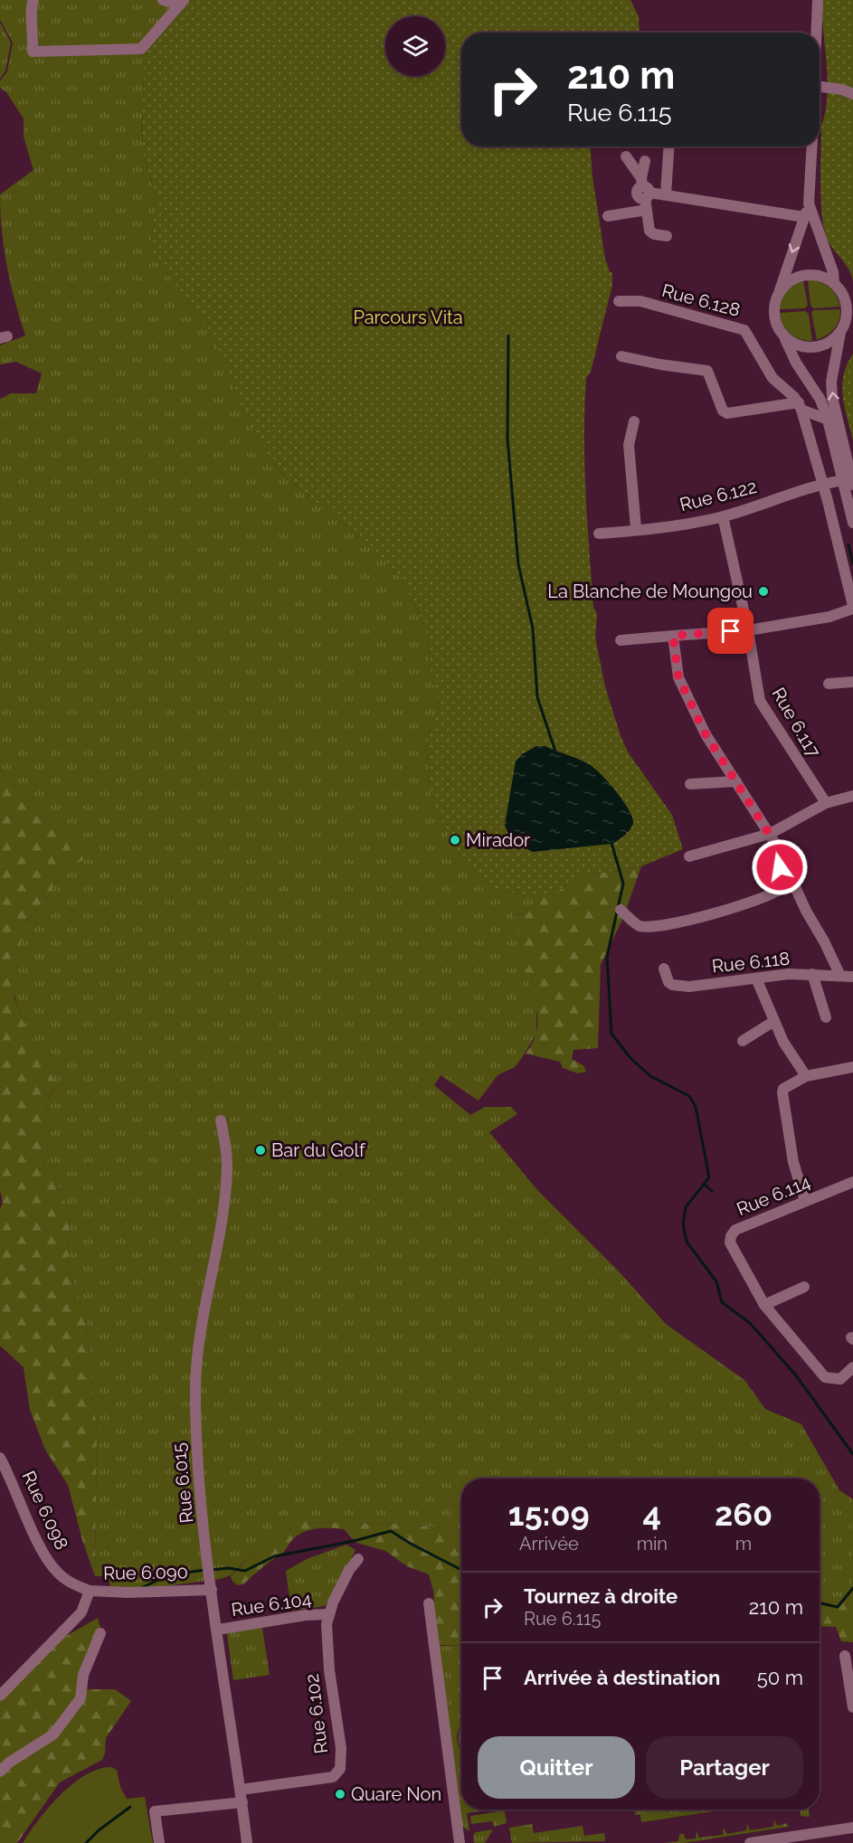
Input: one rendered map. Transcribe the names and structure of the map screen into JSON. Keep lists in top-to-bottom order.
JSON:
{
  "streets": {
    "street": [
      "Rue 6.128",
      "Rue 6.122",
      "Rue 6.117",
      "Rue 6.118",
      "Rue 6.114",
      "Rue 6.015",
      "Rue 6.098",
      "Rue 6.090",
      "Rue 6.104",
      "Rue 6.102"
    ]
  },
  "crossings": [
    ["Rue 6.122", "Rue 6.117"],
    ["Rue 6.015", "Rue 6.090"],
    ["Rue 6.015", "Rue 6.104"],
    ["Rue 6.015", "Rue 6.102"],
    ["Rue 6.098", "Rue 6.090"],
    ["Rue 6.104", "Rue 6.102"]
  ],
  "parks": ["Parcours Vita"],
  "places": [
    "La Blanche de Moungou",
    "Mirador",
    "Bar du Golf",
    "Quare Non"
  ],
  "page": {
    "turn": ["210 m", "Rue 6.115"],
    "eta": [
      "15:09",
      "Arrivée",
      "4",
      "min",
      "260",
      "m"
    ],
    "list": [
      {
        "name": "Tournez à droite",
        "note": "Rue 6.115",
        "value": "210 m"
      },
      {
        "name": "Arrivée à destination",
        "value": "50 m"
      }
    ],
    "buttons": ["Quitter", "Partager"]
  }
}
